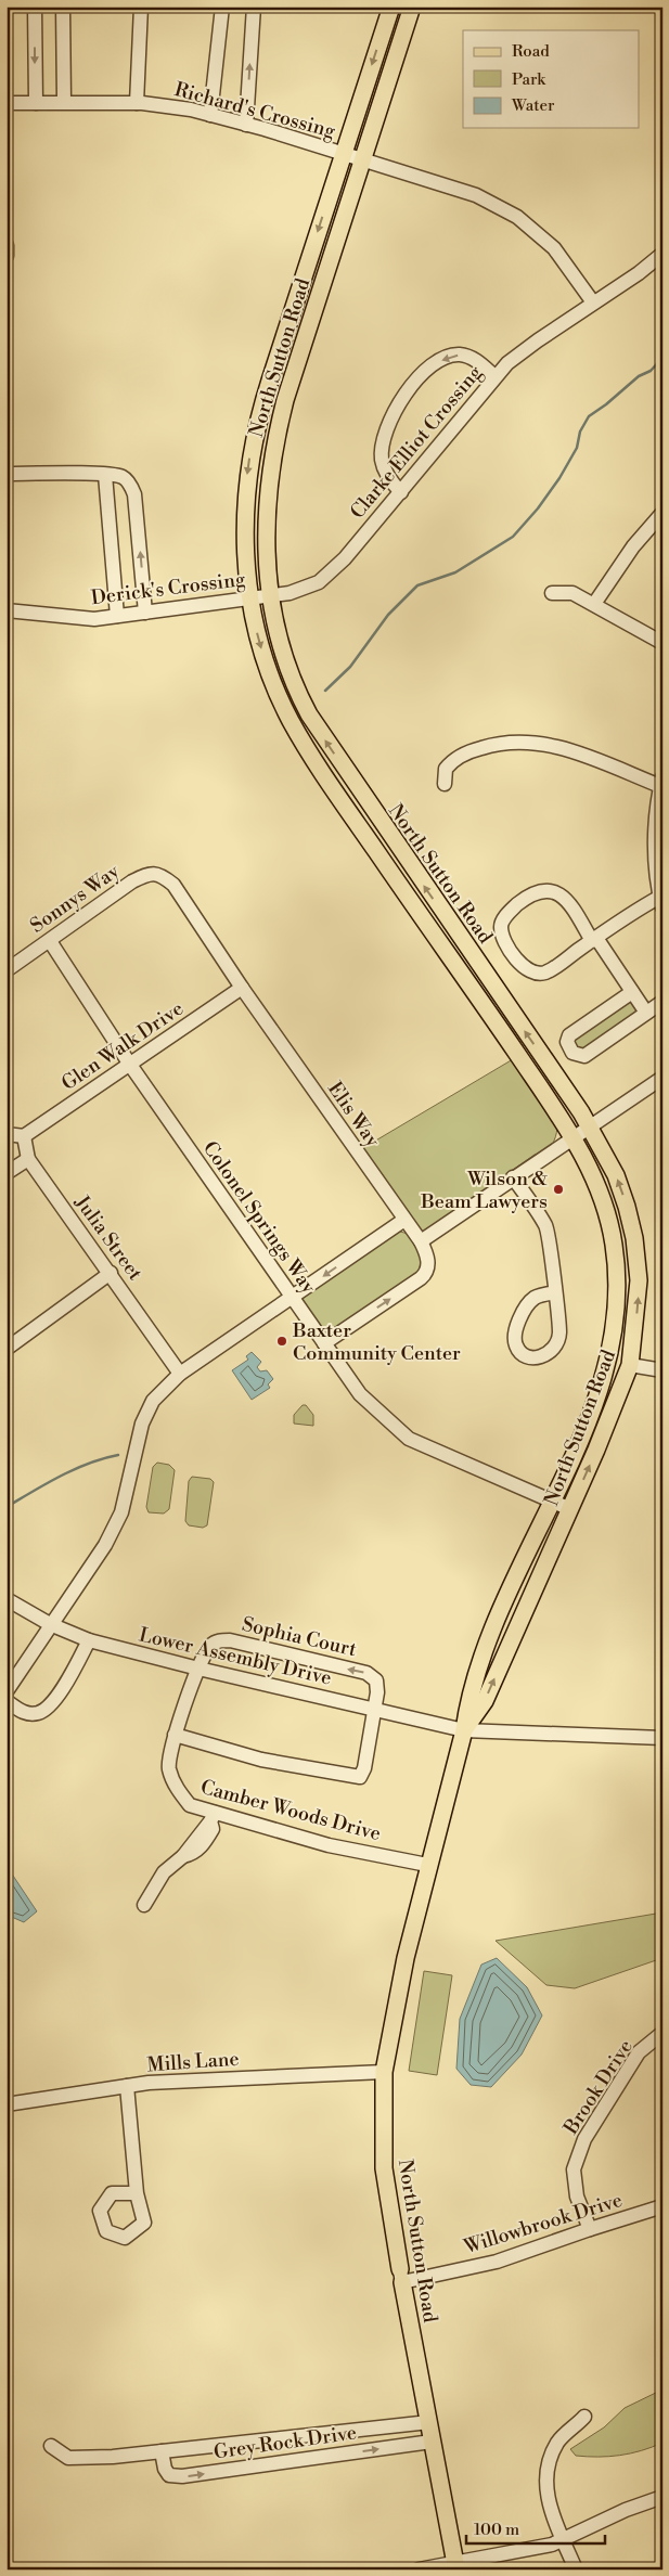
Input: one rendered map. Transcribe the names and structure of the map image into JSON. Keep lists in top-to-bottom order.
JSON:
{
  "streets": {
    "main road": ["North Sutton Road"],
    "street": [
      "Richard's Crossing",
      "Clarke Elliot Crossing",
      "Derick's Crossing",
      "Sonnys Way",
      "Glen Walk Drive",
      "Elis Way",
      "Colonel Springs Way",
      "Julia Street",
      "Sophia Court",
      "Lower Assembly Drive",
      "Camber Woods Drive",
      "Mills Lane",
      "Brook Drive",
      "Willowbrook Drive",
      "Grey Rock Drive"
    ]
  },
  "crossings": [
    ["Richard's Crossing", "North Sutton Road"],
    ["Richard's Crossing", "Clarke Elliot Crossing"],
    ["North Sutton Road", "Clarke Elliot Crossing"],
    ["North Sutton Road", "Derick's Crossing"],
    ["North Sutton Road", "Colonel Springs Way"],
    ["North Sutton Road", "Lower Assembly Drive"],
    ["North Sutton Road", "Camber Woods Drive"],
    ["North Sutton Road", "Mills Lane"],
    ["North Sutton Road", "Willowbrook Drive"],
    ["North Sutton Road", "Grey Rock Drive"],
    ["Clarke Elliot Crossing", "Derick's Crossing"],
    ["Sonnys Way", "Elis Way"],
    ["Sonnys Way", "Colonel Springs Way"],
    ["Glen Walk Drive", "Elis Way"],
    ["Glen Walk Drive", "Colonel Springs Way"],
    ["Glen Walk Drive", "Julia Street"],
    ["Elis Way", "Colonel Springs Way"],
    ["Sophia Court", "Lower Assembly Drive"],
    ["Sophia Court", "Camber Woods Drive"],
    ["Lower Assembly Drive", "Camber Woods Drive"],
    ["Brook Drive", "Willowbrook Drive"]
  ],
  "places": ["Wilson & Beam Lawyers", "Baxter Community Center"],
  "legend": ["Road", "Park", "Water"],
  "scale_bar": "100 m"
}
